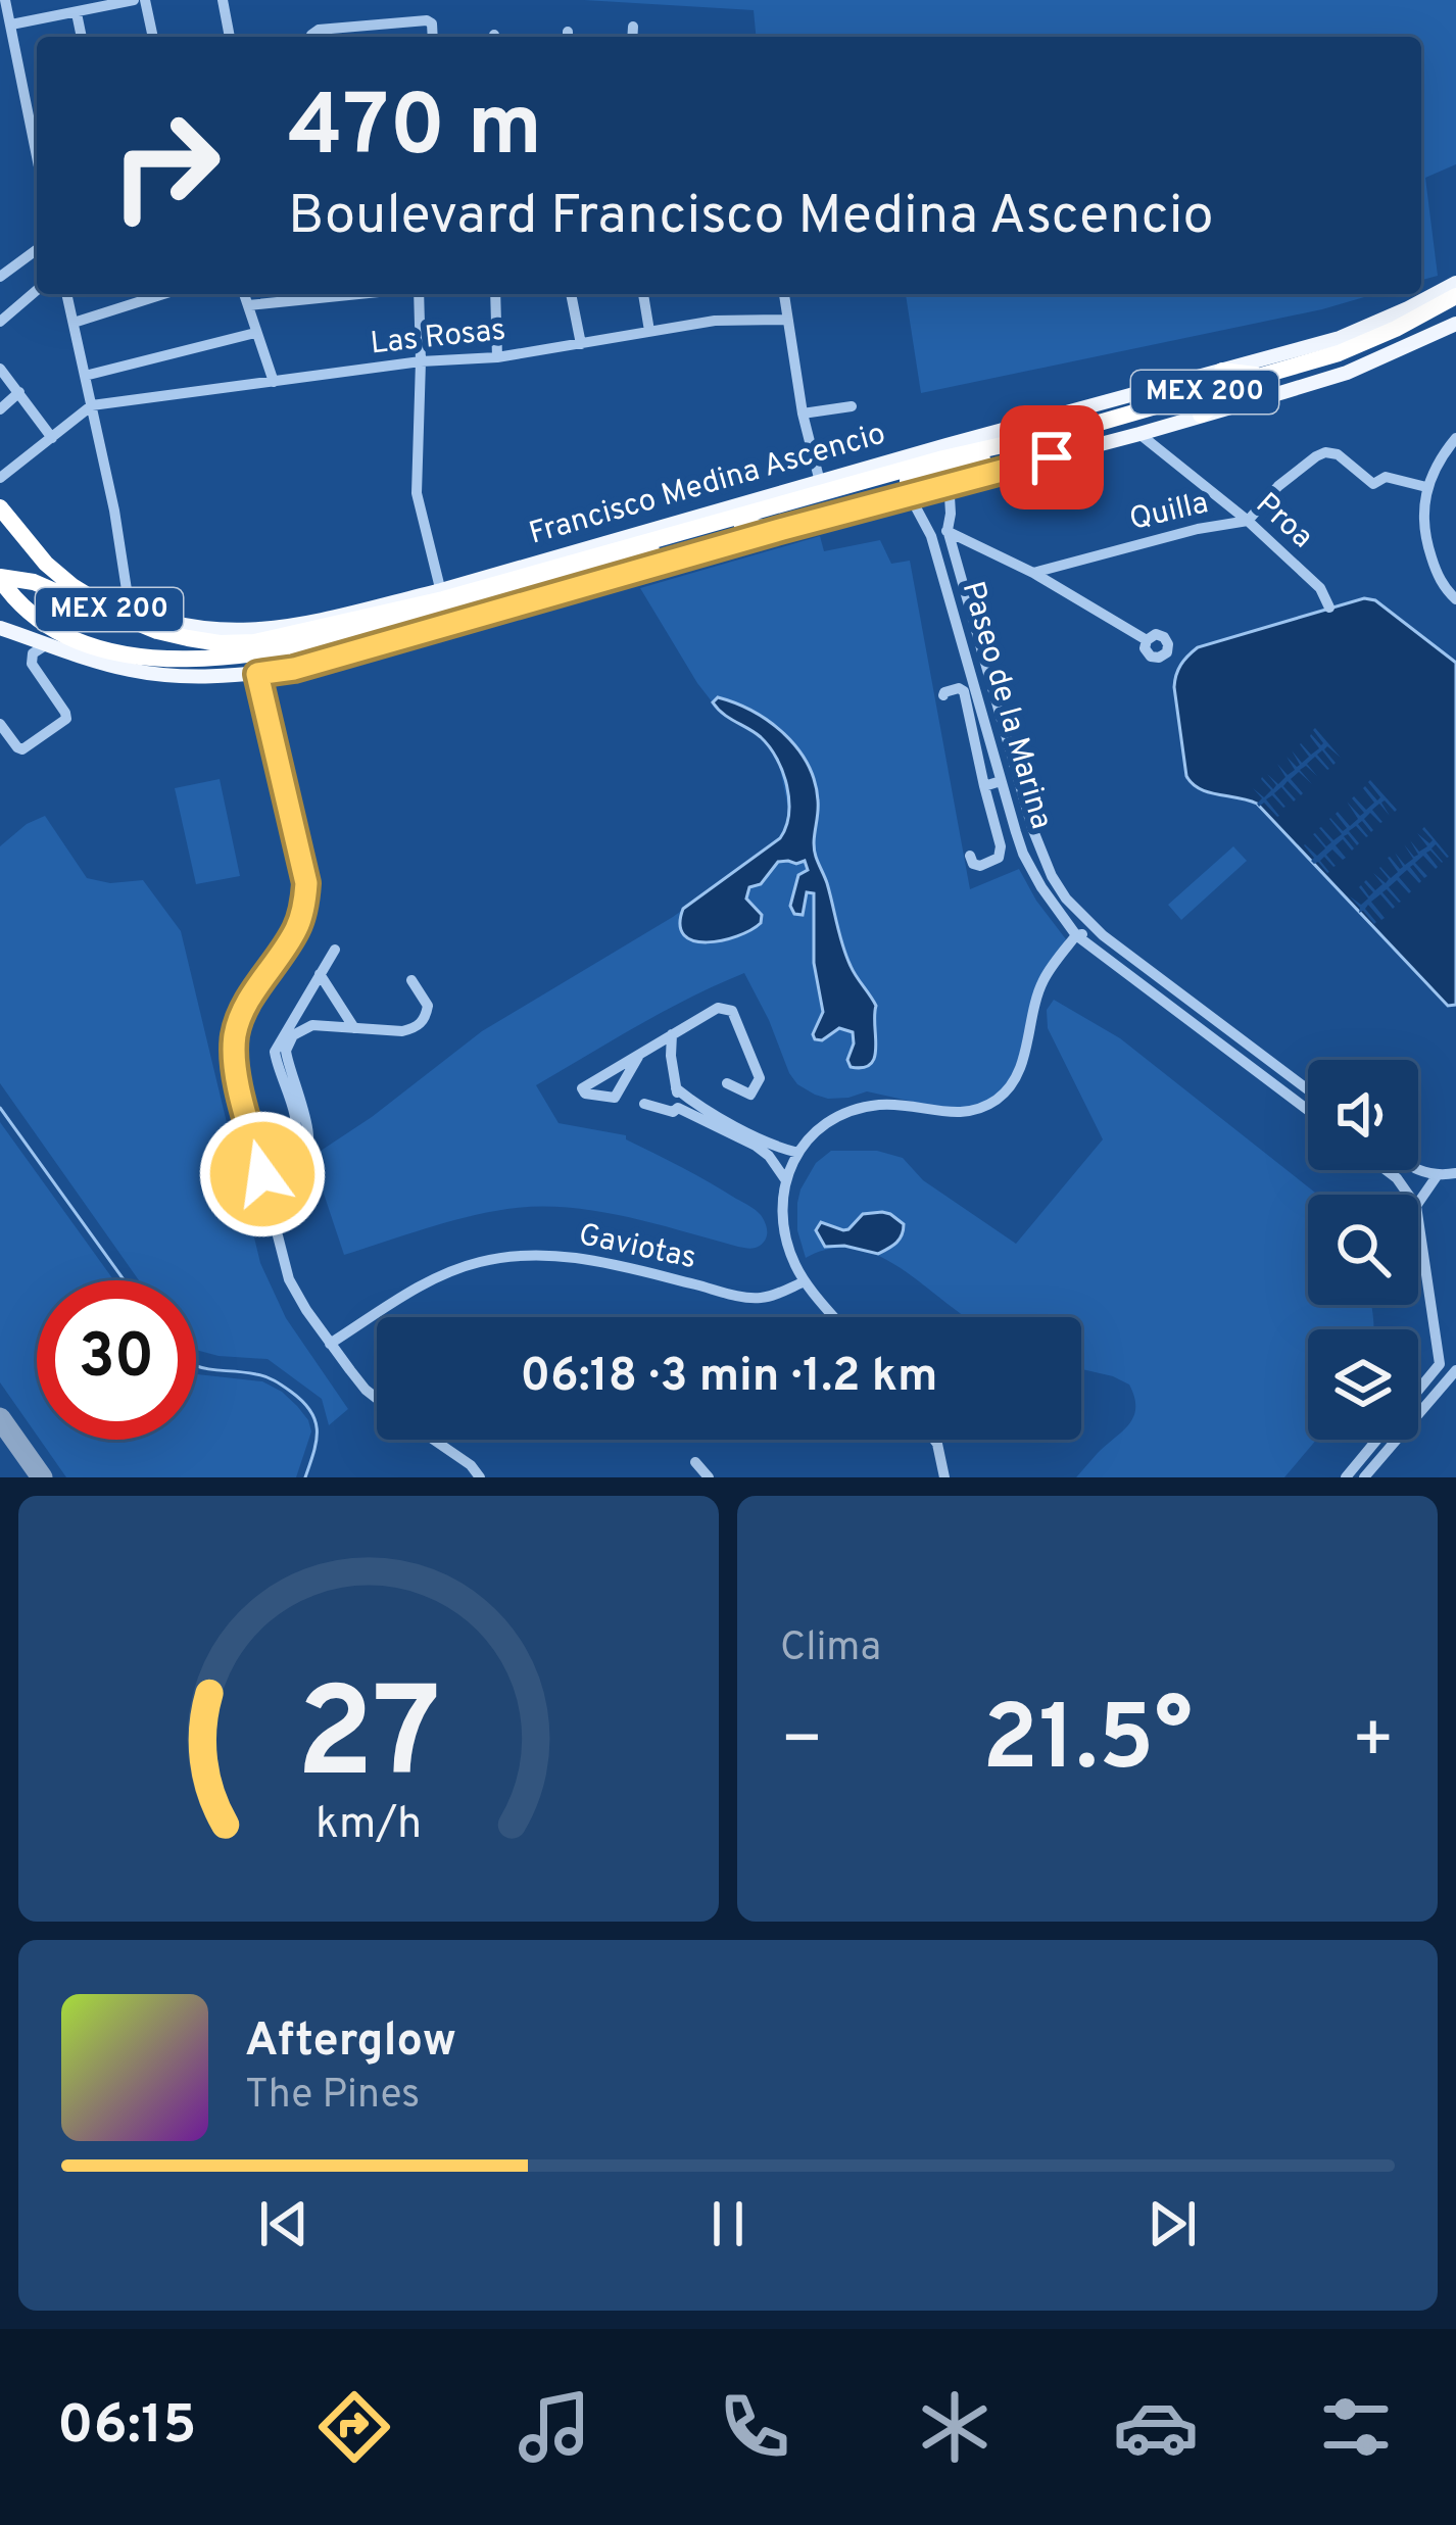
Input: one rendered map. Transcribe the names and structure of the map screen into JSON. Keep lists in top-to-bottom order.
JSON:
{
  "streets": {
    "highway": ["MEX 200", "Francisco Medina Ascencio"],
    "street": [
      "Las Rosas",
      "Quilla",
      "Proa",
      "Paseo de la Marina",
      "Gaviotas"
    ]
  },
  "crossings": [
    ["MEX 200", "Francisco Medina Ascencio"],
    ["Francisco Medina Ascencio", "Paseo de la Marina"],
    ["Quilla", "Proa"]
  ],
  "page": {
    "turn": ["470 m", "Boulevard Francisco Medina Ascencio"],
    "limit": "30",
    "trip": "06:18 · 3 min · 1.2 km",
    "tile": "Clima",
    "heat": ["−", "21.5°", "+"],
    "song": ["Afterglow", "The Pines"],
    "tabs": "06:15",
    "gauge": ["27", "km/h"]
  }
}
